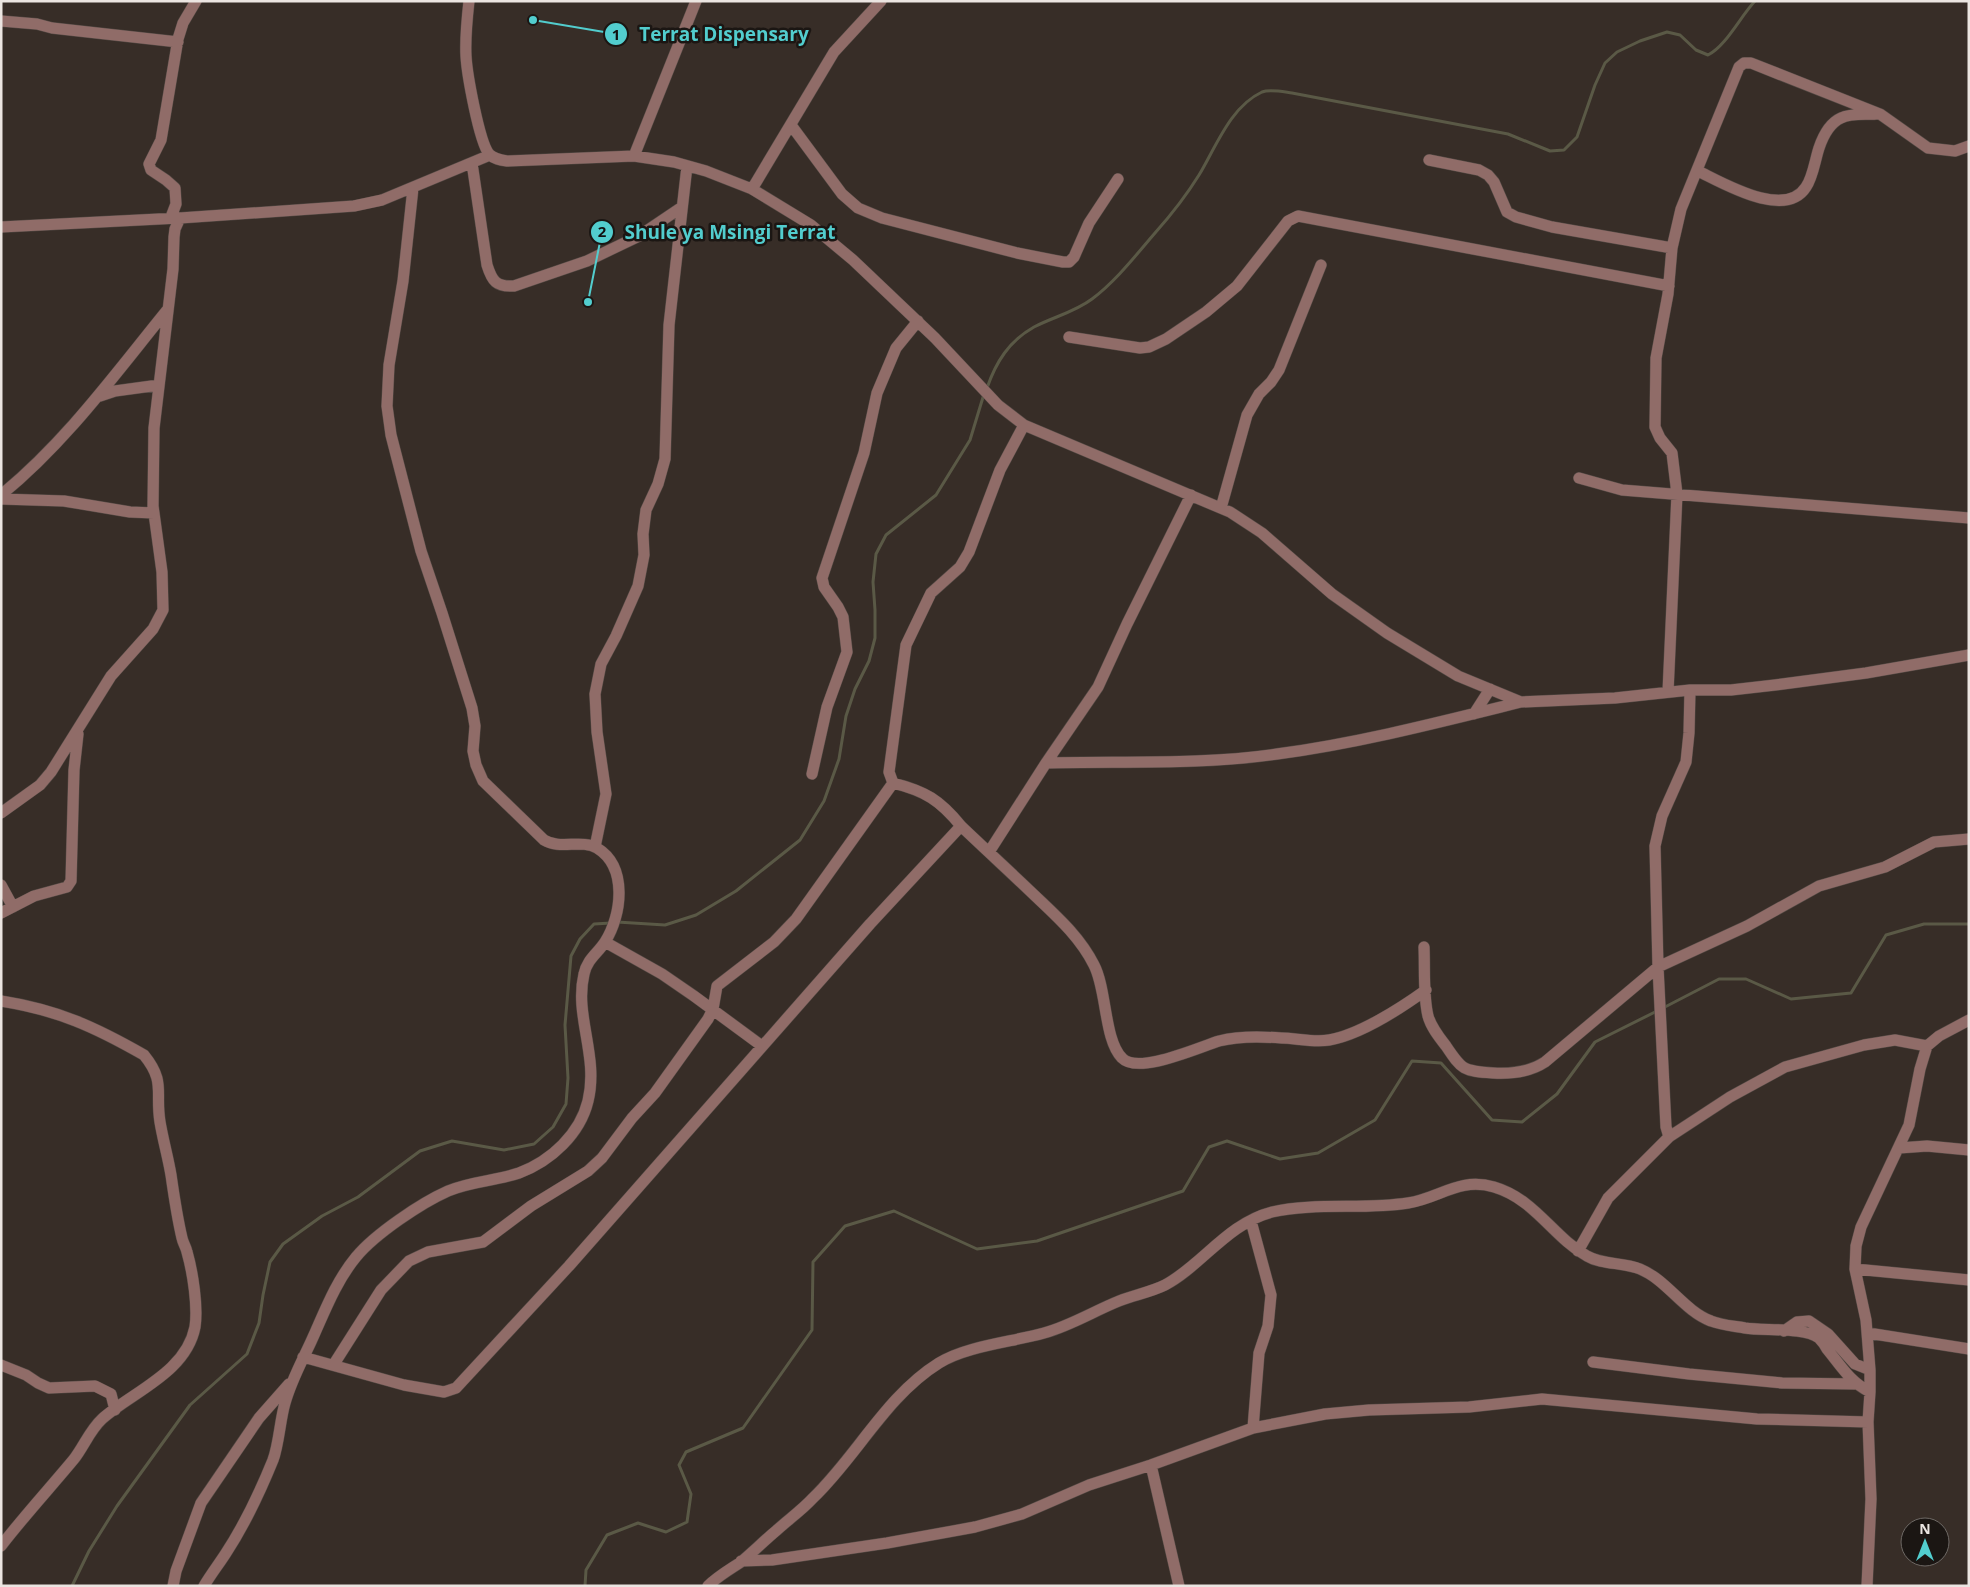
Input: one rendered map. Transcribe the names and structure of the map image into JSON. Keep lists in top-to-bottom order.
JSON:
{
  "places": ["Terrat Dispensary", "Shule ya Msingi Terrat"],
  "north": "top"
}
